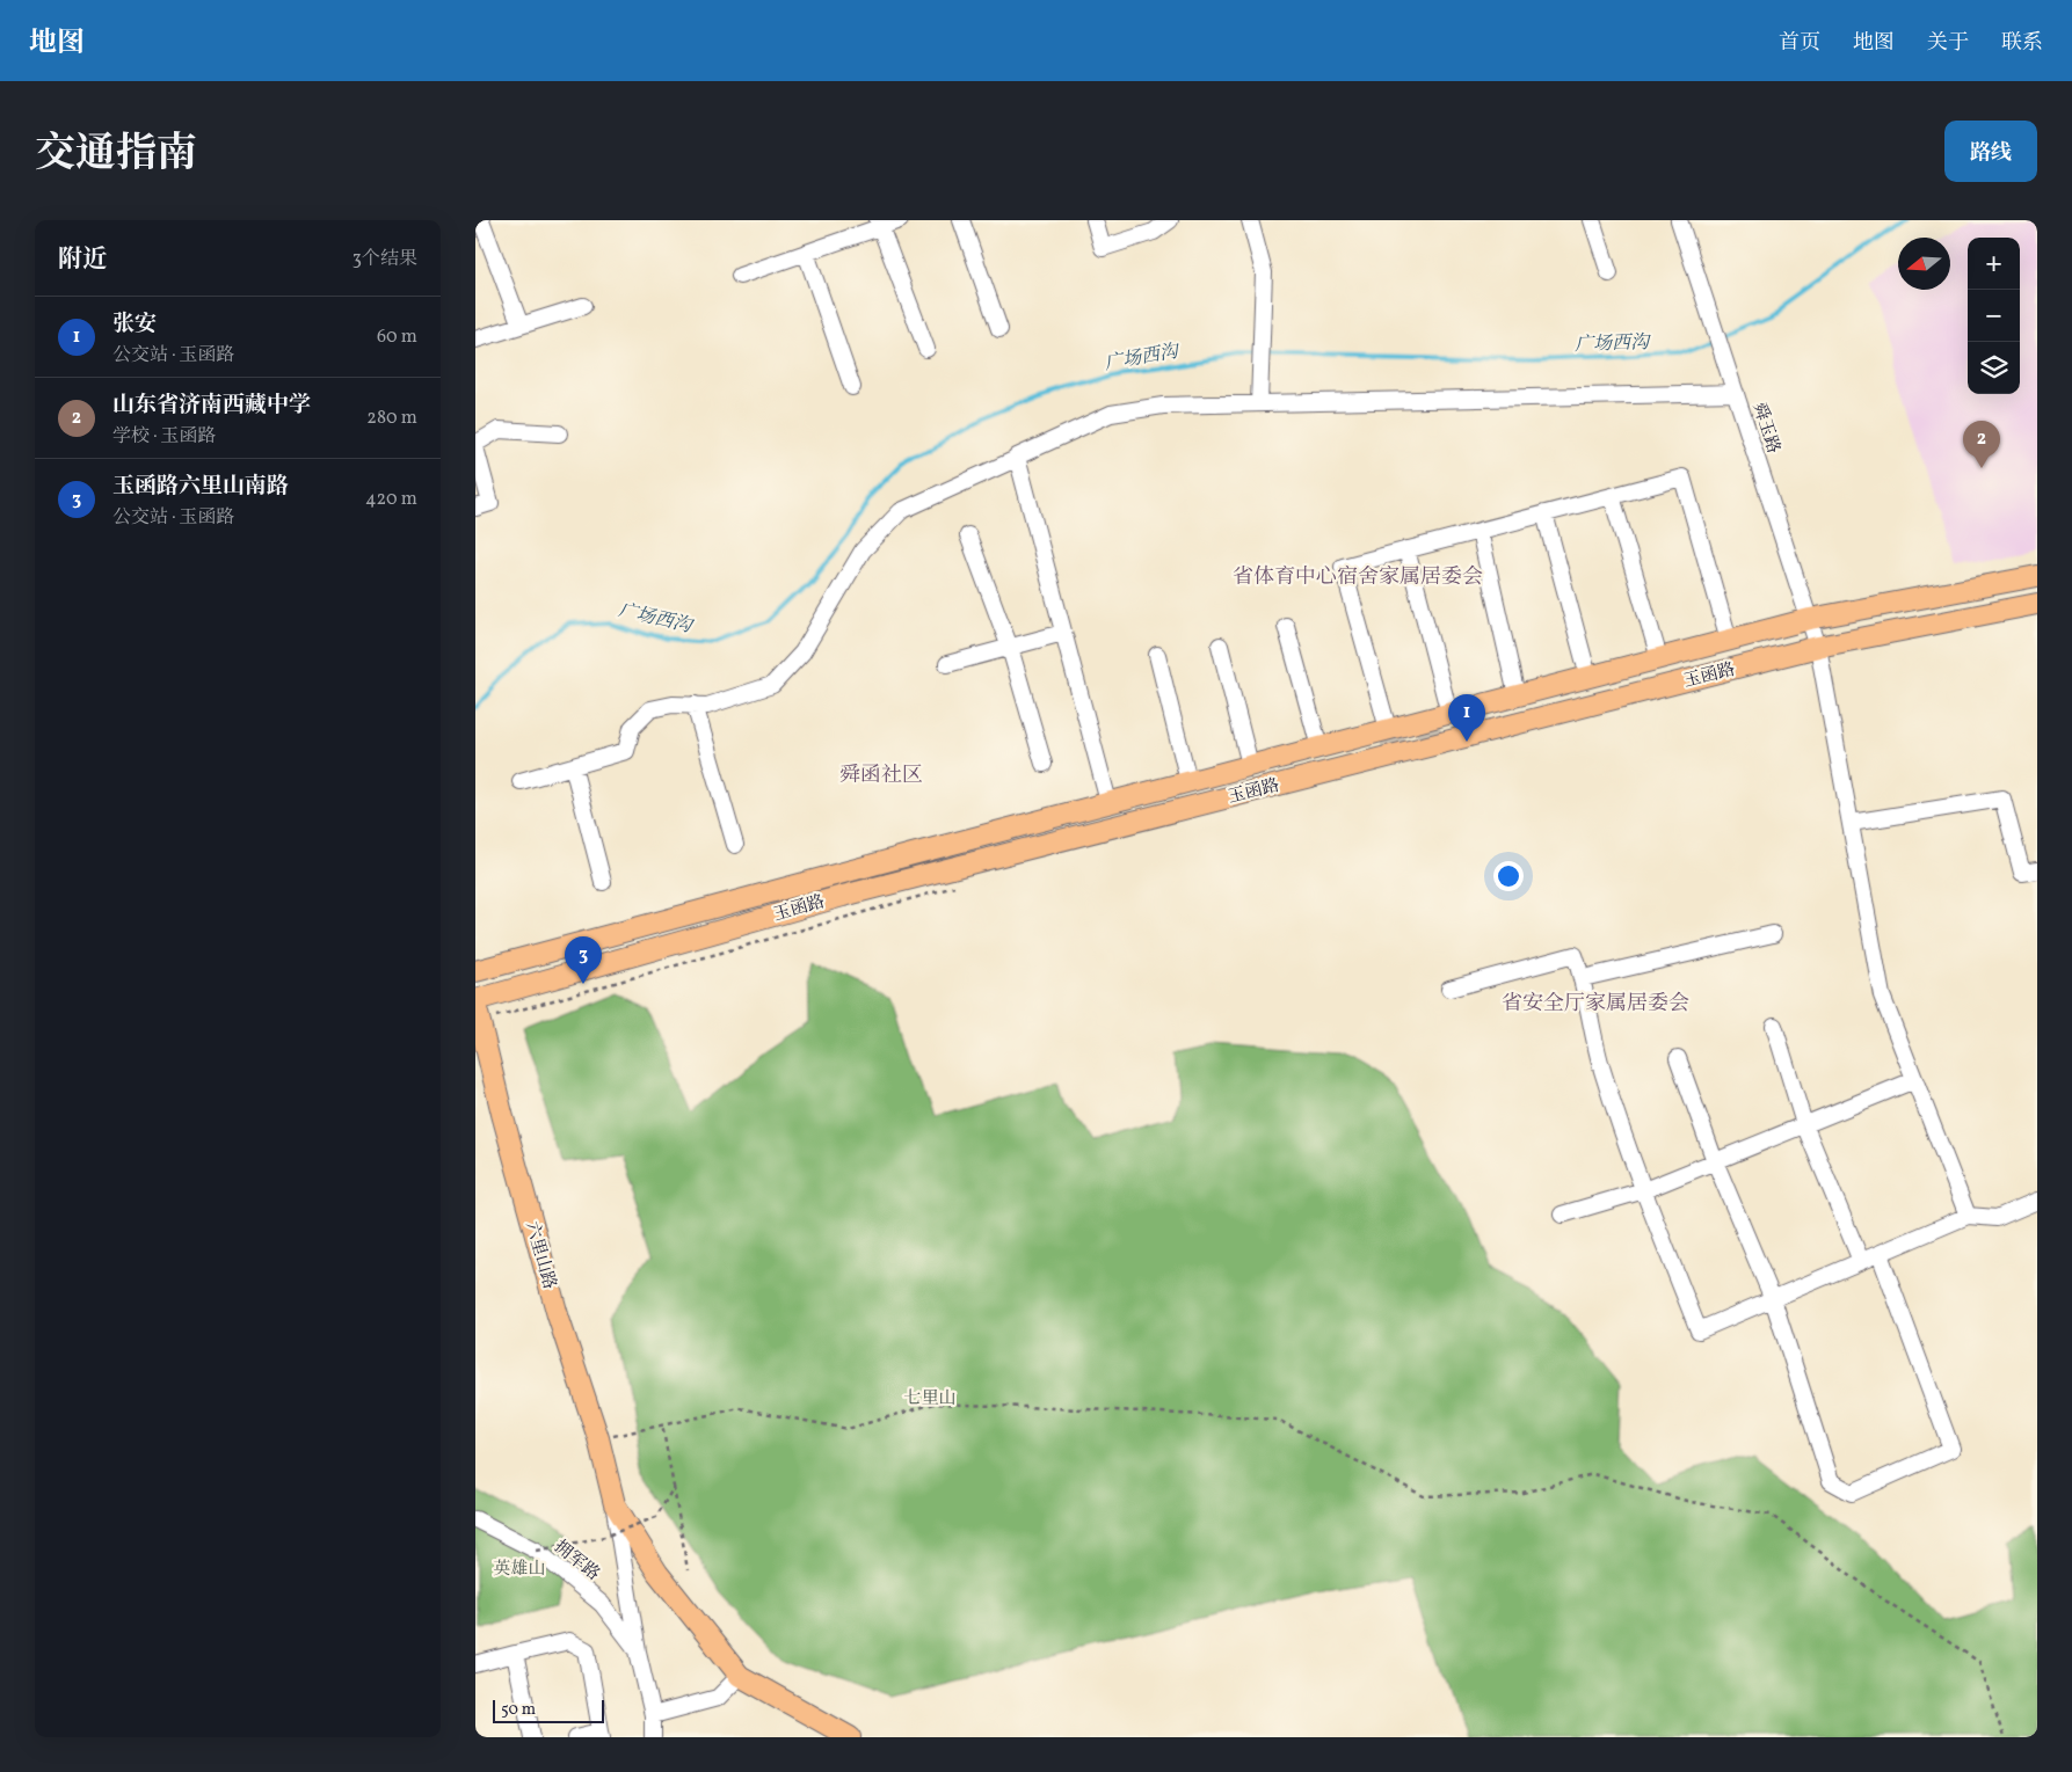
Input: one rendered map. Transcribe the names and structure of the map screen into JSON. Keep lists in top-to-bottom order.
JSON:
{
  "streets": {
    "main road": ["玉函路", "六里山路"],
    "street": ["舜玉路", "拥军路"]
  },
  "crossings": [
    ["舜玉路", "玉函路"],
    ["玉函路", "六里山路"],
    ["六里山路", "拥军路"]
  ],
  "districts": ["省体育中心宿舍家属居委会", "舜函社区", "省安全厅家属居委会"],
  "water": ["广场西沟"],
  "parks": ["七里山", "英雄山"],
  "scale_bar": "50 m",
  "north": "left",
  "page": {
    "header": "地图",
    "nav": [
      "首页",
      "地图",
      "关于",
      "联系"
    ],
    "title": "交通指南",
    "buttons": "路线",
    "heading": ["附近", "3个结果"],
    "map_buttons": ["+", "−"],
    "list": [
      {
        "mark": "1",
        "name": "张安",
        "note": "公交站 · 玉函路",
        "value": "60 m"
      },
      {
        "mark": "2",
        "name": "山东省济南西藏中学",
        "note": "学校 · 玉函路",
        "value": "280 m"
      },
      {
        "mark": "3",
        "name": "玉函路六里山南路",
        "note": "公交站 · 玉函路",
        "value": "420 m"
      }
    ],
    "pins": ["2", "1", "3"],
    "scale": "50 m"
  }
}
